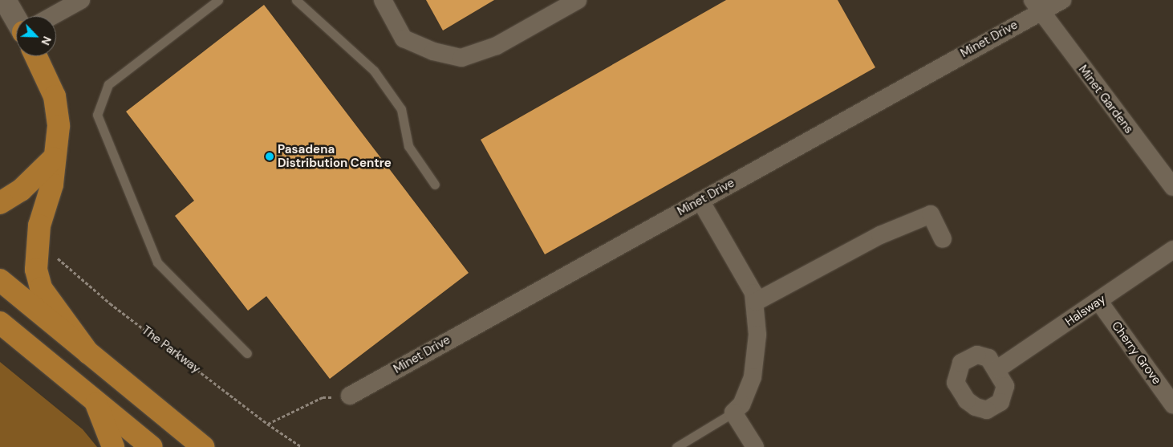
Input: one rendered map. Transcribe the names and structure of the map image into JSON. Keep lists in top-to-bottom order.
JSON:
{
  "streets": {
    "street": [
      "Minet Drive",
      "Minet Gardens",
      "Halsway",
      "Cherry Grove"
    ],
    "path": ["The Parkway"]
  },
  "crossings": [
    ["Minet Drive", "Minet Gardens"],
    ["Halsway", "Cherry Grove"]
  ],
  "places": ["Pasadena Distribution Centre"],
  "north": "bottom right"
}
